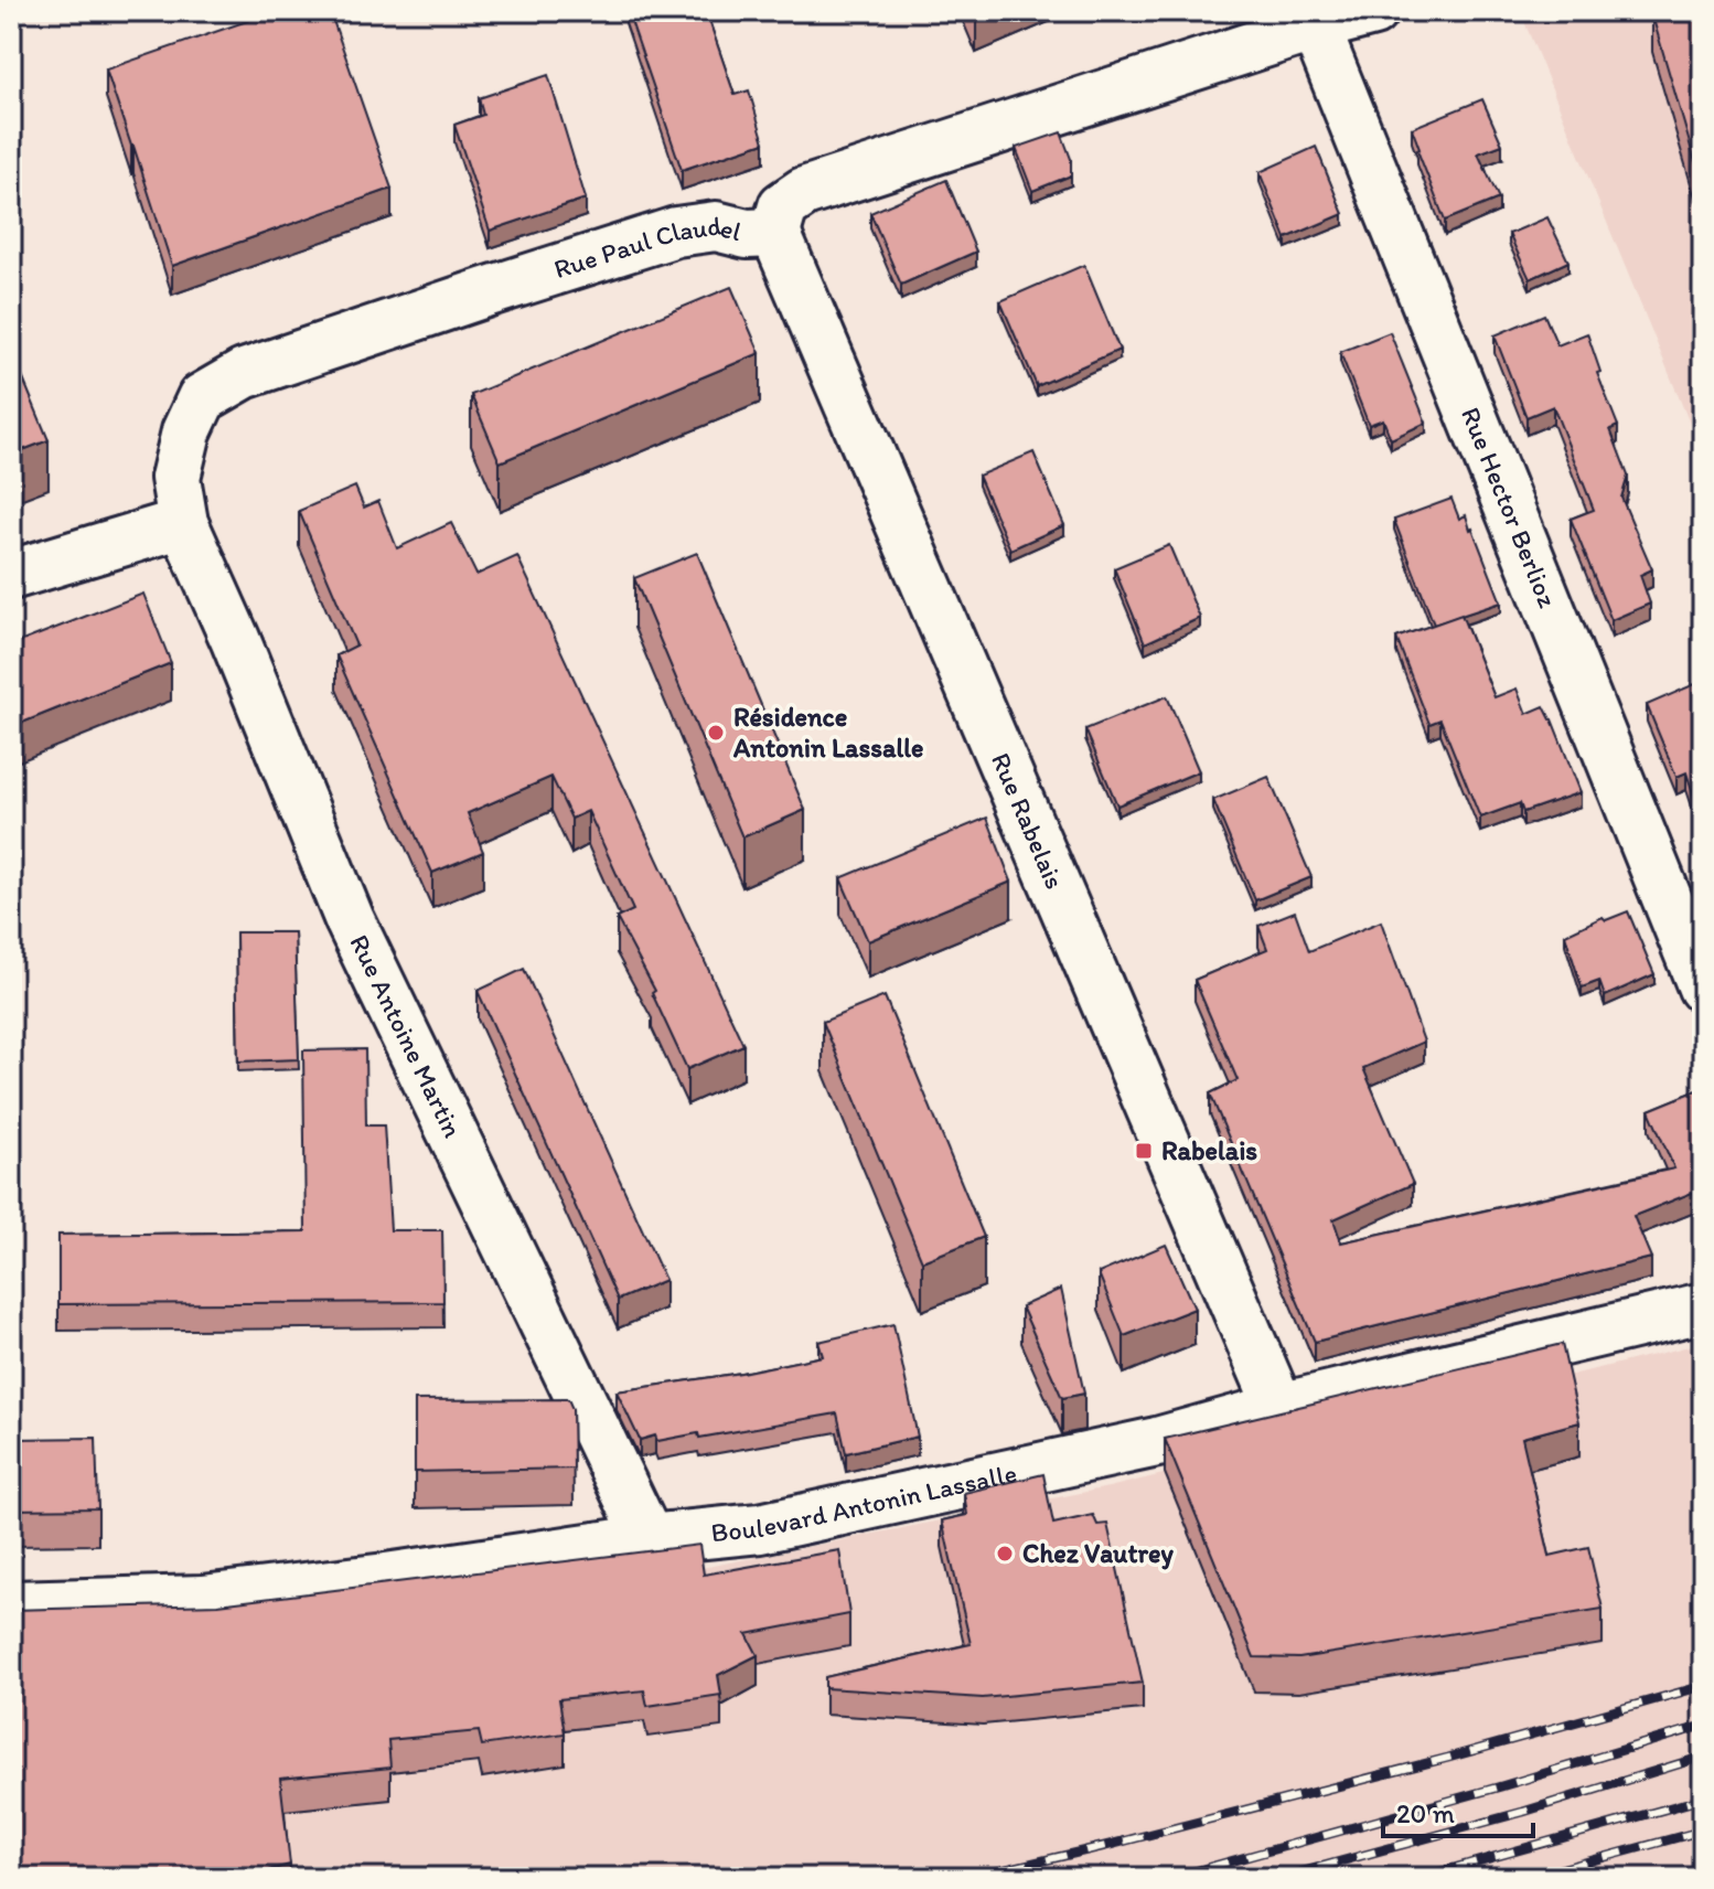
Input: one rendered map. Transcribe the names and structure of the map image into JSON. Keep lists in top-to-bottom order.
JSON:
{
  "streets": {
    "street": [
      "Rue Paul Claudel",
      "Rue Hector Berlioz",
      "Rue Rabelais",
      "Rue Antoine Martin",
      "Boulevard Antonin Lassalle"
    ]
  },
  "crossings": [
    ["Rue Paul Claudel", "Rue Hector Berlioz"],
    ["Rue Paul Claudel", "Rue Rabelais"],
    ["Rue Paul Claudel", "Rue Antoine Martin"],
    ["Rue Rabelais", "Boulevard Antonin Lassalle"],
    ["Rue Antoine Martin", "Boulevard Antonin Lassalle"]
  ],
  "places": {
    "other": ["Résidence Antonin Lassalle", "Chez Vautrey"],
    "transit": ["Rabelais"]
  },
  "scale_bar": "20 m"
}
